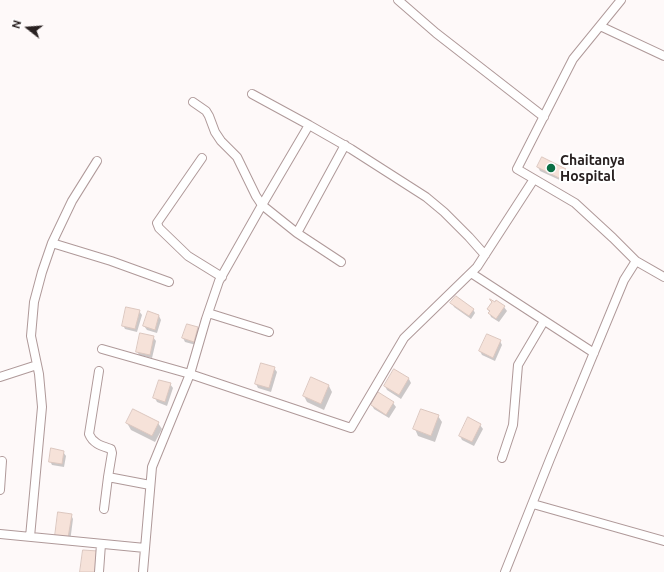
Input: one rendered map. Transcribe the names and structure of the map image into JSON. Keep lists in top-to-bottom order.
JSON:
{
  "places": ["Chaitanya Hospital"],
  "north": "left"
}
